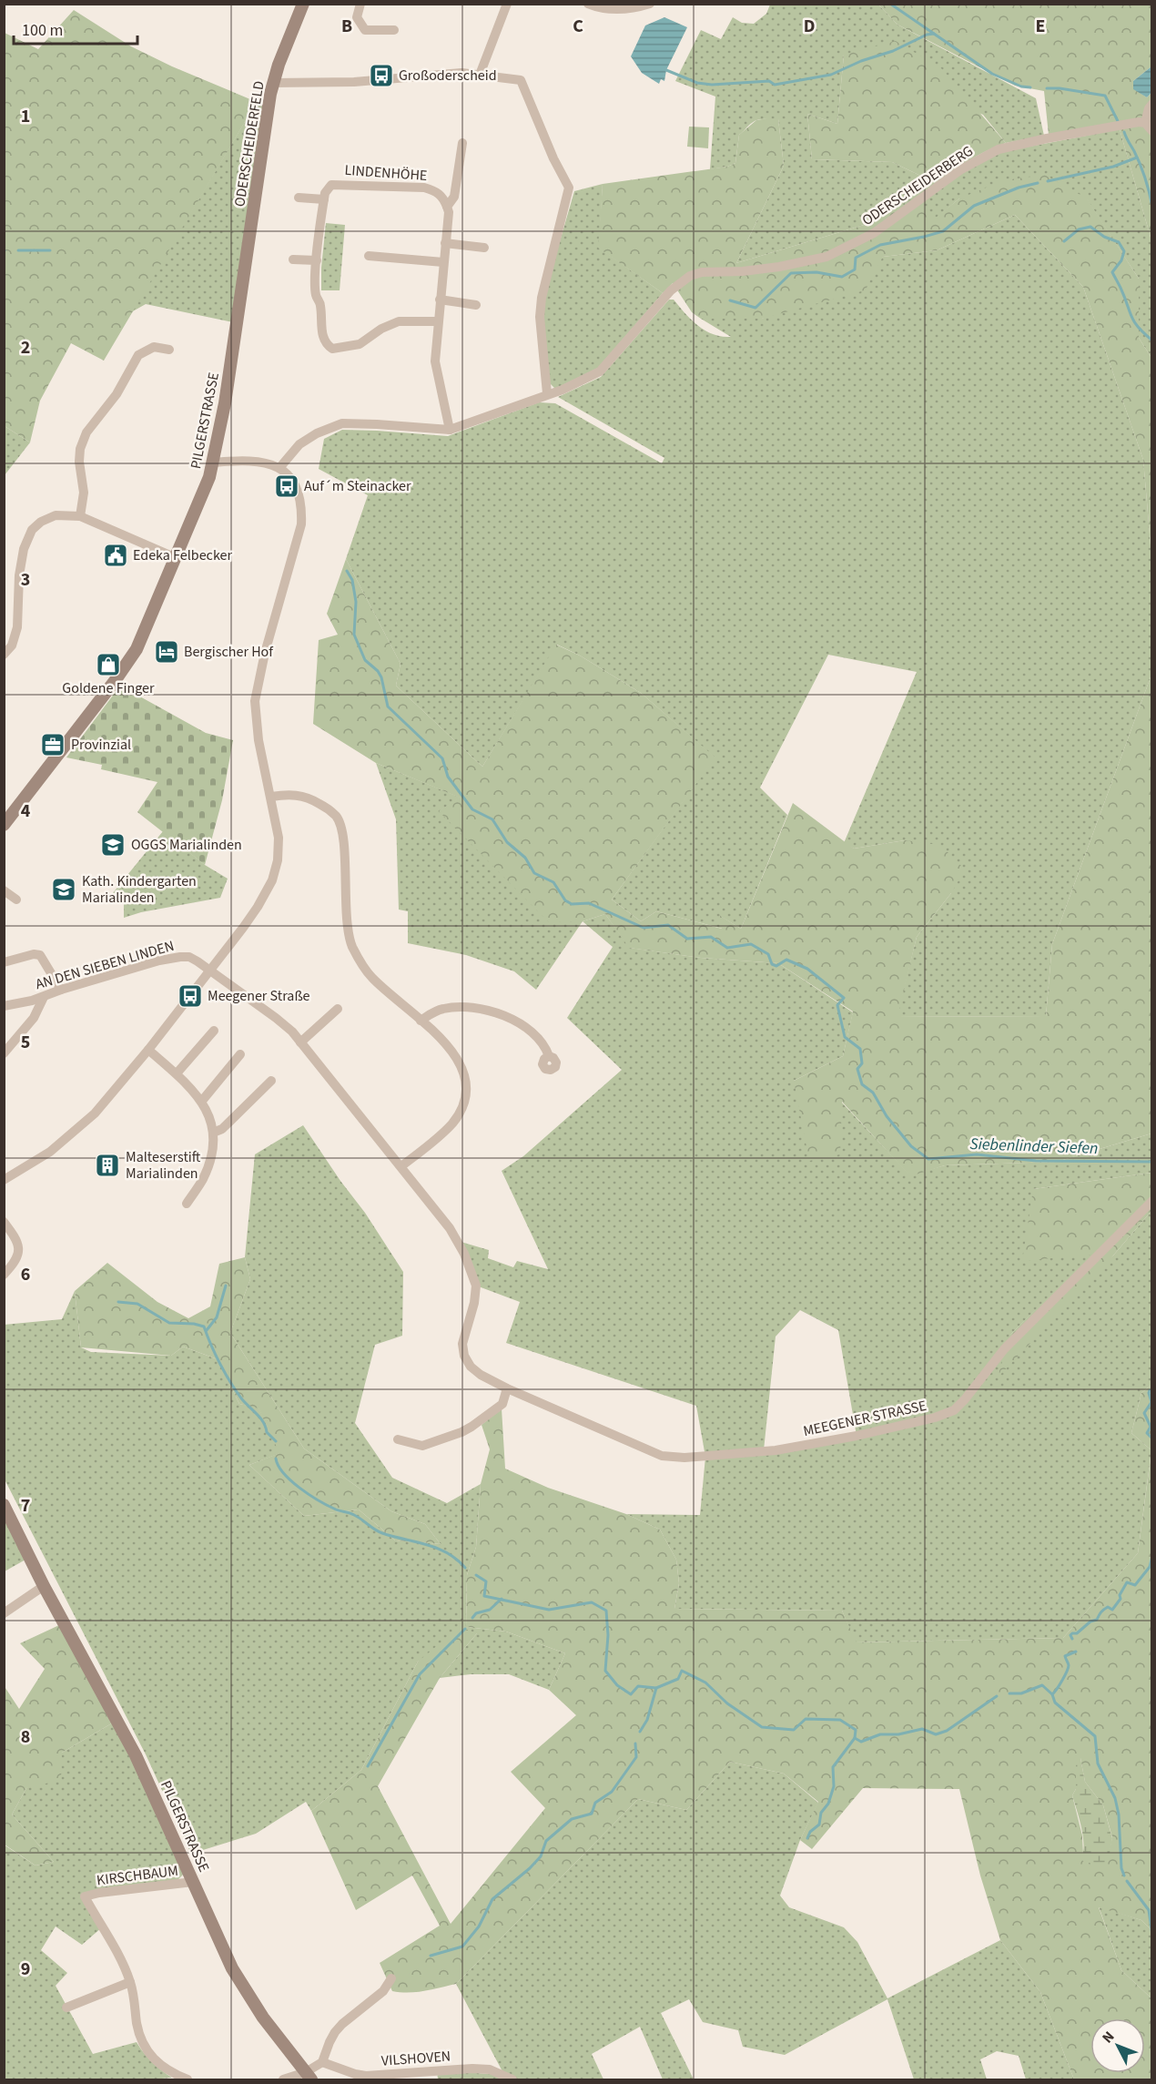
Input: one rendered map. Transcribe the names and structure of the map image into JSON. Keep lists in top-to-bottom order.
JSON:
{
  "streets": {
    "main road": ["ODERSCHEIDERFELD", "PILGERSTRASSE"],
    "street": [
      "LINDENHÖHE",
      "ODERSCHEIDERBERG",
      "AN DEN SIEBEN LINDEN",
      "MEEGENER STRASSE",
      "KIRSCHBAUM",
      "VILSHOVEN"
    ]
  },
  "crossings": [
    ["ODERSCHEIDERFELD", "PILGERSTRASSE"],
    ["PILGERSTRASSE", "KIRSCHBAUM"],
    ["AN DEN SIEBEN LINDEN", "MEEGENER STRASSE"]
  ],
  "water": ["Siebenlinder Siefen"],
  "places": {
    "bus stop": ["Großoderscheid", "Auf´m Steinacker", "Meegener Straße"],
    "public building": ["Edeka Felbecker"],
    "hotel": ["Bergischer Hof"],
    "shop": ["Goldene Finger"],
    "office": ["Provinzial"],
    "school or university": ["OGGS Marialinden", "Kath. Kindergarten Marialinden"],
    "building": ["Malteserstift Marialinden"]
  },
  "scale_bar": "100 m",
  "north": "top left",
  "grid": {
    "columns": [
      "B",
      "C",
      "D",
      "E"
    ],
    "rows": [
      "1",
      "2",
      "3",
      "4",
      "5",
      "6",
      "7",
      "8",
      "9"
    ]
  }
}
